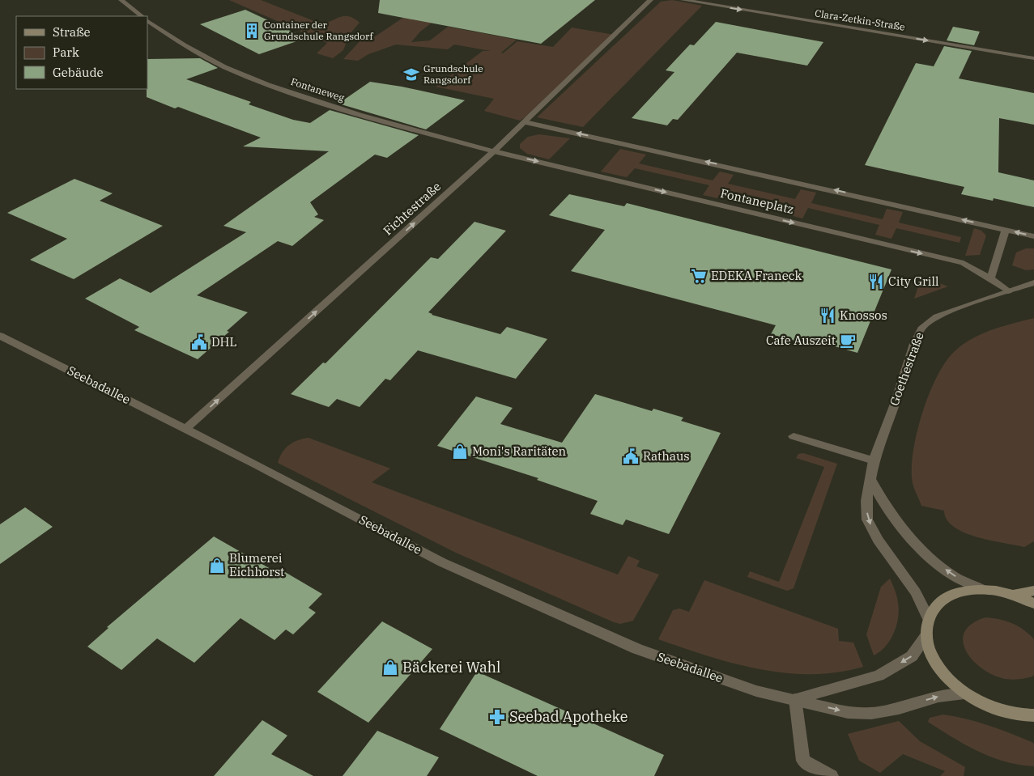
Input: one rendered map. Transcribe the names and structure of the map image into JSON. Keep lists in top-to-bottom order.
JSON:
{
  "streets": {
    "street": [
      "Clara-Zetkin-Straße",
      "Fontaneweg",
      "Fontaneplatz",
      "Fichtestraße",
      "Goethestraße",
      "Seebadallee"
    ]
  },
  "crossings": [
    ["Fontaneweg", "Fontaneplatz"],
    ["Fontaneweg", "Fichtestraße"],
    ["Fontaneplatz", "Fichtestraße"],
    ["Fontaneplatz", "Goethestraße"],
    ["Fichtestraße", "Seebadallee"]
  ],
  "one_way": ["Clara-Zetkin-Straße", "Fichtestraße"],
  "places": {
    "building": ["Container der Grundschule Rangsdorf"],
    "school or university": ["Grundschule Rangsdorf"],
    "supermarket": ["EDEKA Franeck"],
    "restaurant": ["City Grill", "Knossos"],
    "cafe": ["Cafe Auszeit"],
    "public building": ["DHL", "Rathaus"],
    "shop": ["Moni's Raritäten", "Blumerei Eichhorst", "Bäckerei Wahl"],
    "pharmacy": ["Seebad Apotheke"]
  },
  "legend": ["Straße", "Park", "Gebäude"]
}
